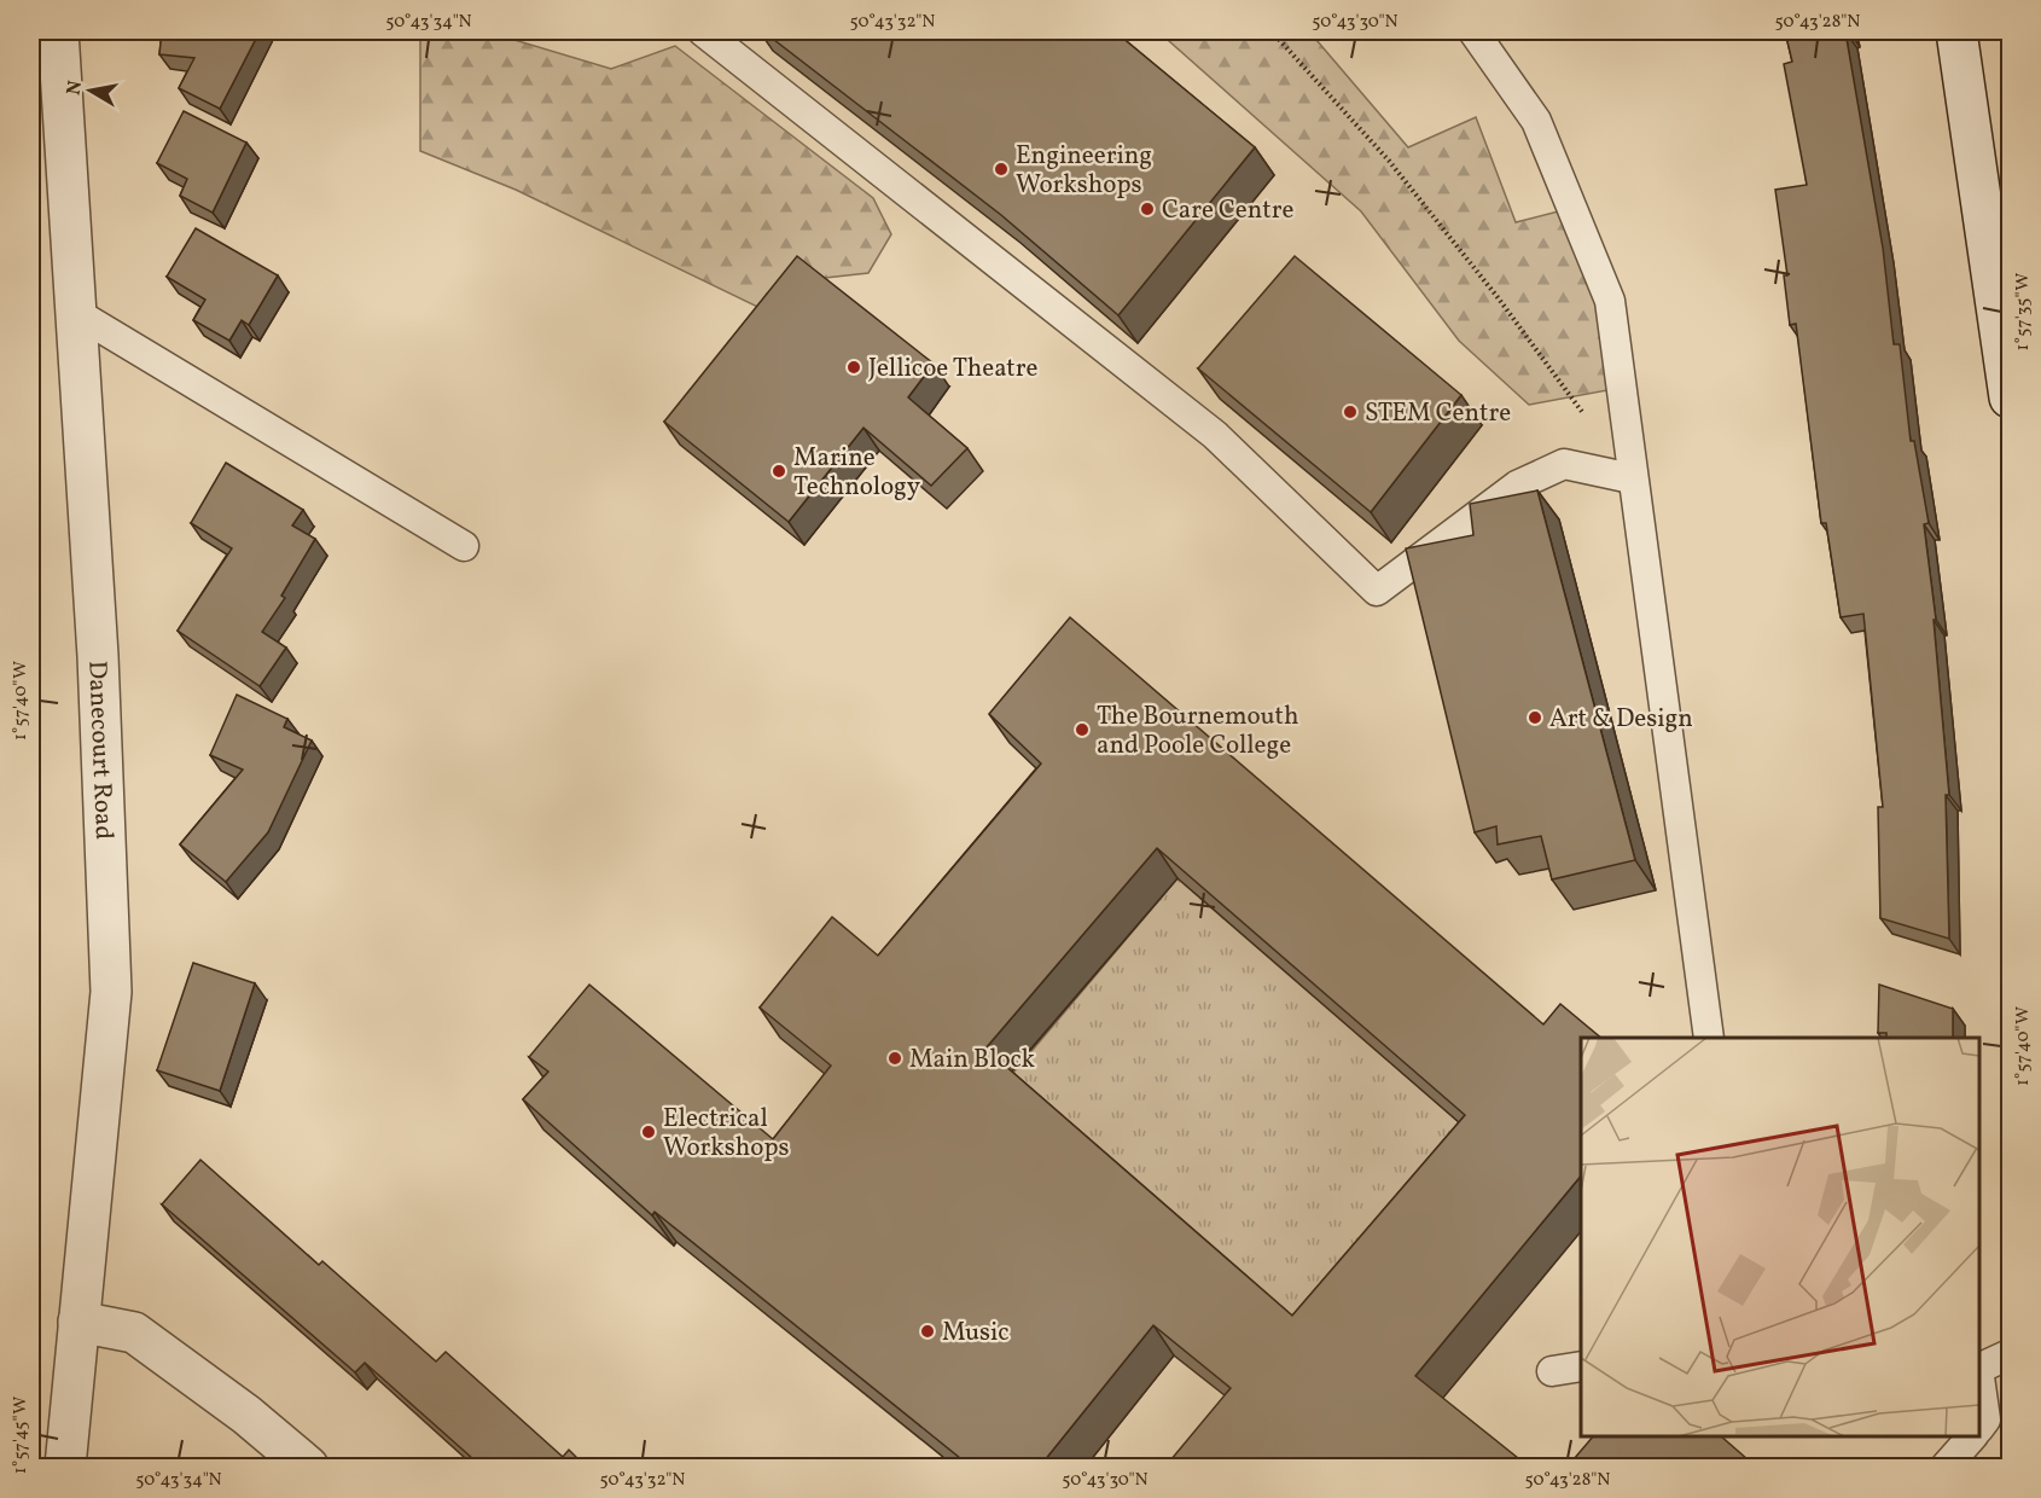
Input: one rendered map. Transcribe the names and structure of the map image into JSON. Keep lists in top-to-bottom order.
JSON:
{
  "streets": {
    "street": ["Danecourt Road"]
  },
  "places": [
    "Engineering Workshops",
    "Care Centre",
    "Jellicoe Theatre",
    "STEM Centre",
    "Marine Technology",
    "Art & Design",
    "The Bournemouth and Poole College",
    "Main Block",
    "Electrical Workshops",
    "Music"
  ],
  "north": "left",
  "coordinates": [
    "50°43'34\"N",
    "50°43'32\"N",
    "50°43'30\"N",
    "50°43'28\"N",
    "1°57'35\"W",
    "1°57'40\"W",
    "1°57'45\"W"
  ]
}
